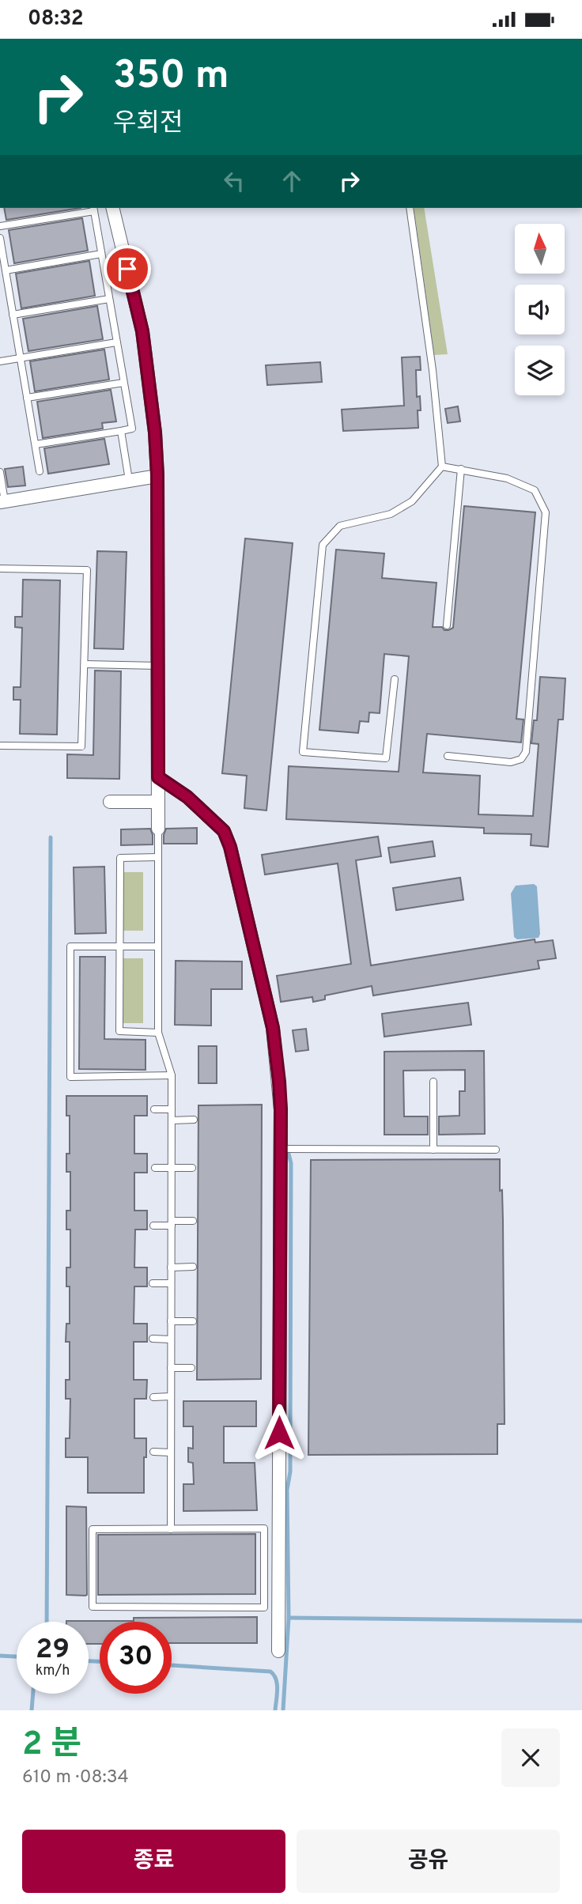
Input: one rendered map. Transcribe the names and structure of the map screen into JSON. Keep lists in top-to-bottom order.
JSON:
{
  "north": "top",
  "page": {
    "status": "08:32",
    "turn": ["350 m", "우회전"],
    "speed": "29 km/h",
    "limit": "30",
    "heading": ["2 분", "610 m · 08:34"],
    "buttons": ["종료", "공유"]
  }
}
